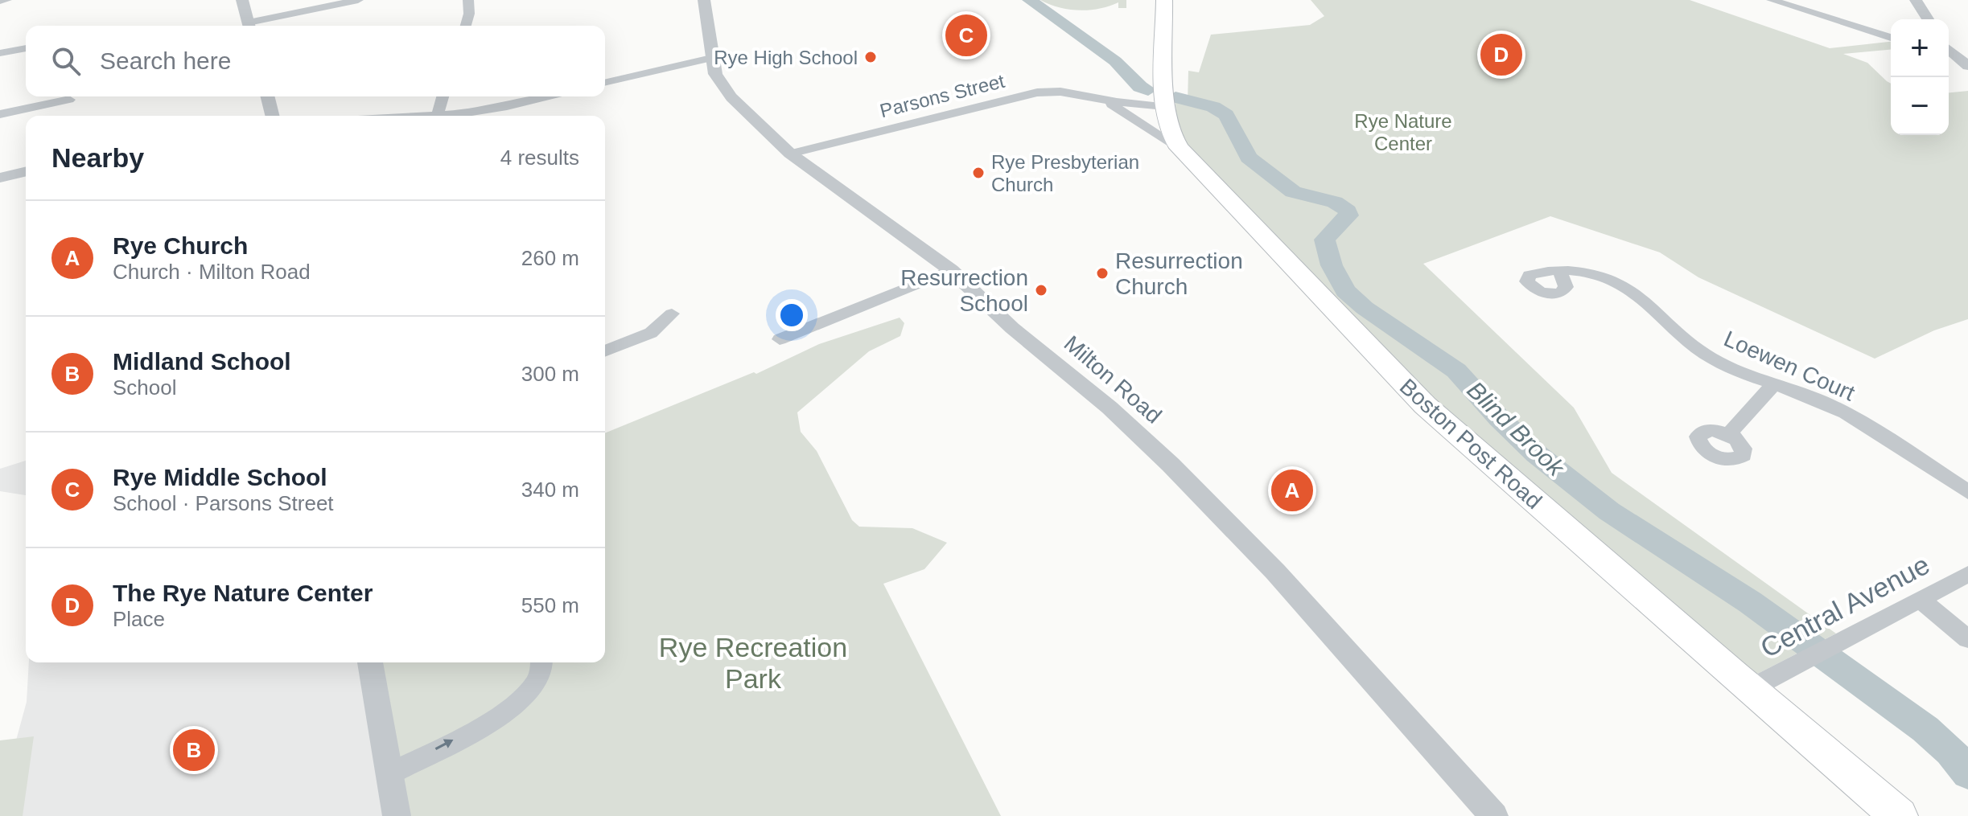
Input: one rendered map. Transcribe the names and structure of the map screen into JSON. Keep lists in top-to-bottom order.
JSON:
{
  "streets": {
    "main road": ["Boston Post Road"],
    "street": [
      "Parsons Street",
      "Loewen Court",
      "Milton Road",
      "Central Avenue"
    ]
  },
  "crossings": [
    ["Parsons Street", "Milton Road"],
    ["Parsons Street", "Boston Post Road"],
    ["Boston Post Road", "Central Avenue"]
  ],
  "water": ["Blind Brook"],
  "parks": ["Rye Nature Center", "Rye Recreation Park"],
  "places": [
    "Rye High School",
    "Rye Presbyterian Church",
    "Resurrection Church",
    "Resurrection School"
  ],
  "page": {
    "pins": [
      "C",
      "D",
      "A",
      "B"
    ],
    "map_buttons": ["+", "−"],
    "search": "Search here",
    "heading": ["Nearby", "4 results"],
    "list": [
      {
        "mark": "A",
        "name": "Rye Church",
        "note": "Church · Milton Road",
        "value": "260 m"
      },
      {
        "mark": "B",
        "name": "Midland School",
        "note": "School",
        "value": "300 m"
      },
      {
        "mark": "C",
        "name": "Rye Middle School",
        "note": "School · Parsons Street",
        "value": "340 m"
      },
      {
        "mark": "D",
        "name": "The Rye Nature Center",
        "note": "Place",
        "value": "550 m"
      }
    ]
  }
}
